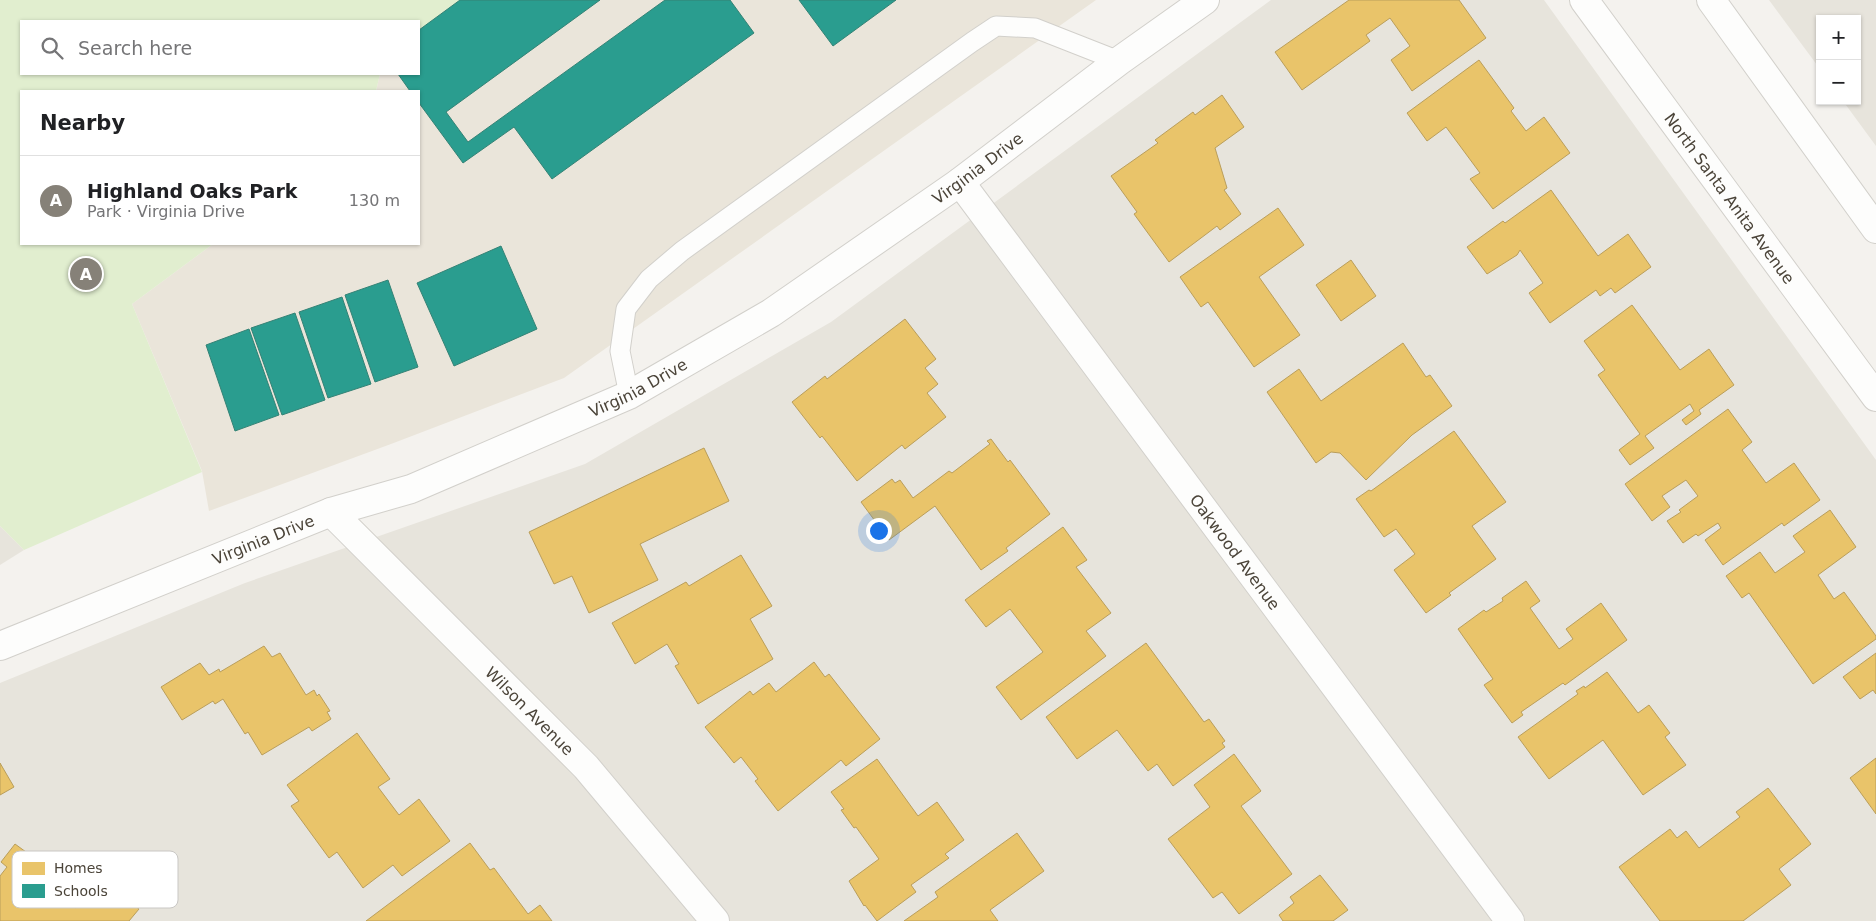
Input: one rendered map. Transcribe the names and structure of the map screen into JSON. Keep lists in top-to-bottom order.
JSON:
{
  "streets": {
    "street": [
      "Virginia Drive",
      "North Santa Anita Avenue",
      "Oakwood Avenue",
      "Wilson Avenue"
    ]
  },
  "crossings": [
    ["Virginia Drive", "Oakwood Avenue"],
    ["Virginia Drive", "Wilson Avenue"]
  ],
  "legend": ["Homes", "Schools"],
  "page": {
    "map_buttons": ["+", "−"],
    "search": "Search here",
    "heading": "Nearby",
    "list": [
      {
        "mark": "A",
        "name": "Highland Oaks Park",
        "note": "Park · Virginia Drive",
        "value": "130 m"
      }
    ],
    "pins": "A"
  }
}
